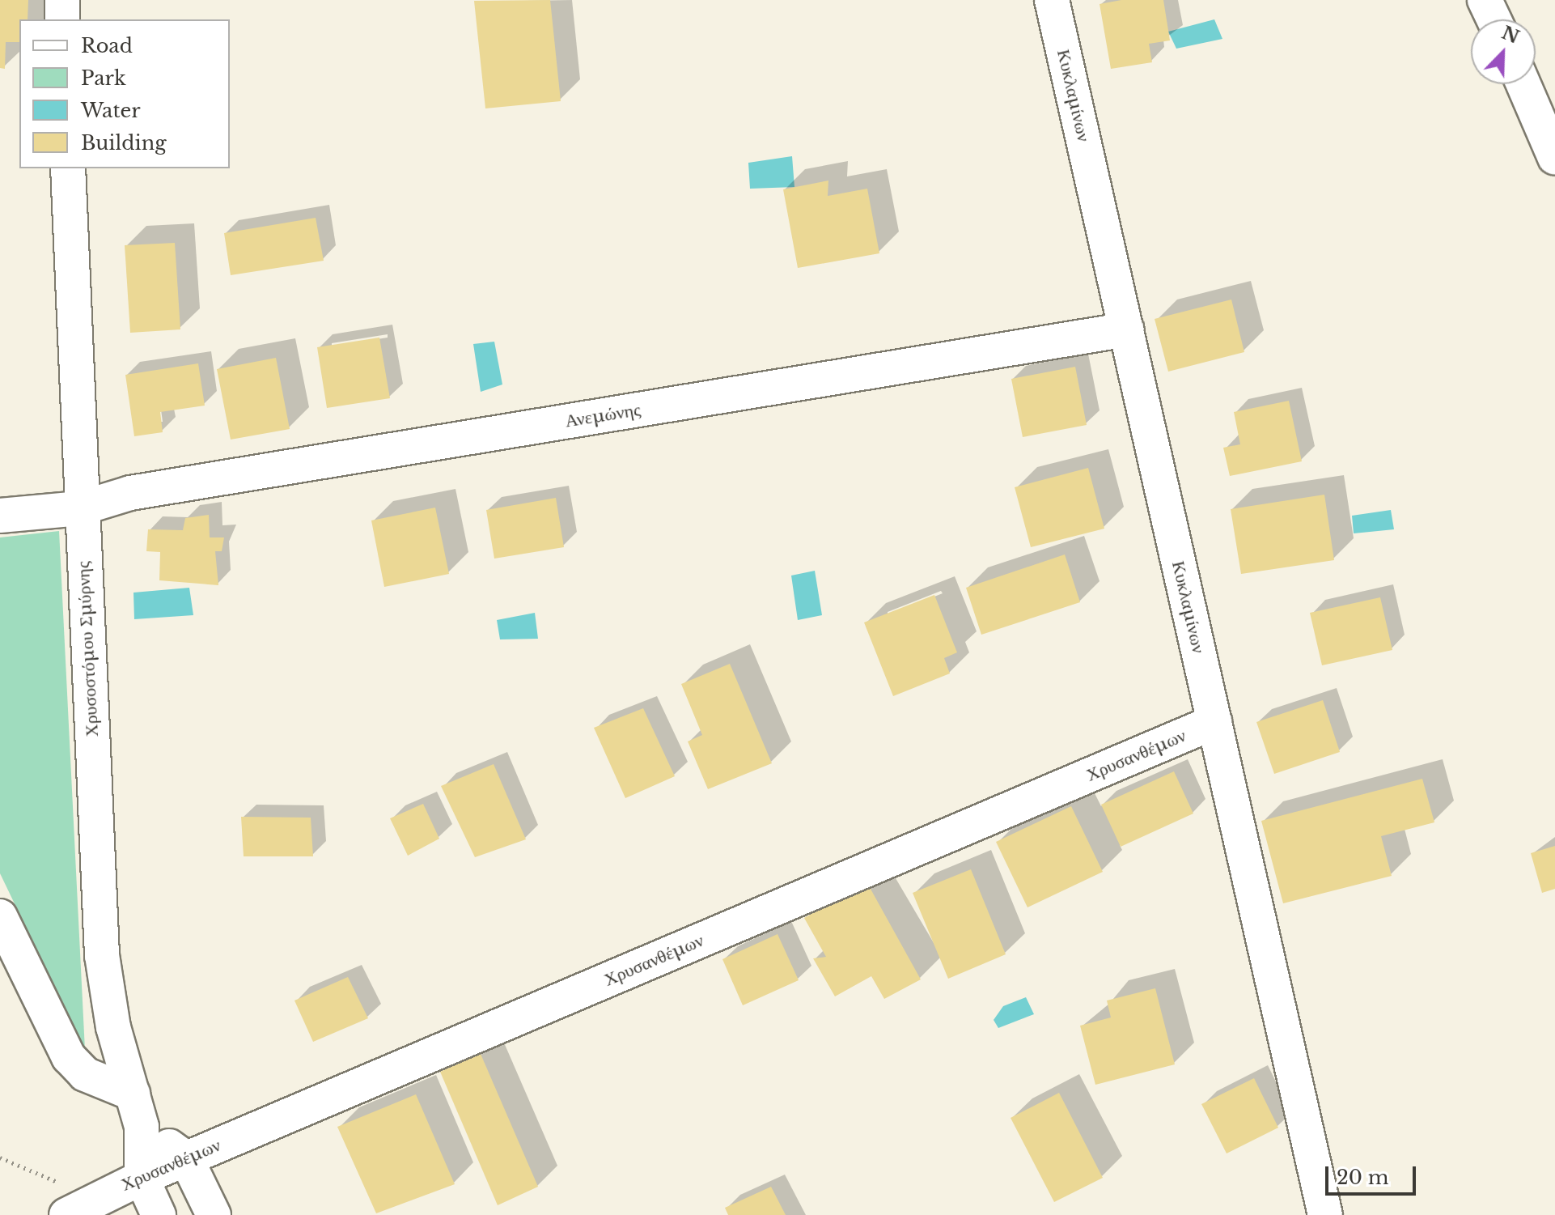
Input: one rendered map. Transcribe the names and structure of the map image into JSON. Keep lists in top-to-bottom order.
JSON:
{
  "streets": {
    "street": [
      "Κυκλαμίνων",
      "Ανεμώνης",
      "Χρυσοστόμου Σμύρνης",
      "Χρυσανθέμων"
    ]
  },
  "crossings": [
    ["Κυκλαμίνων", "Ανεμώνης"],
    ["Κυκλαμίνων", "Χρυσανθέμων"],
    ["Ανεμώνης", "Χρυσοστόμου Σμύρνης"],
    ["Χρυσοστόμου Σμύρνης", "Χρυσανθέμων"]
  ],
  "legend": [
    "Road",
    "Park",
    "Water",
    "Building"
  ],
  "scale_bar": "20 m",
  "north": "top right"
}
